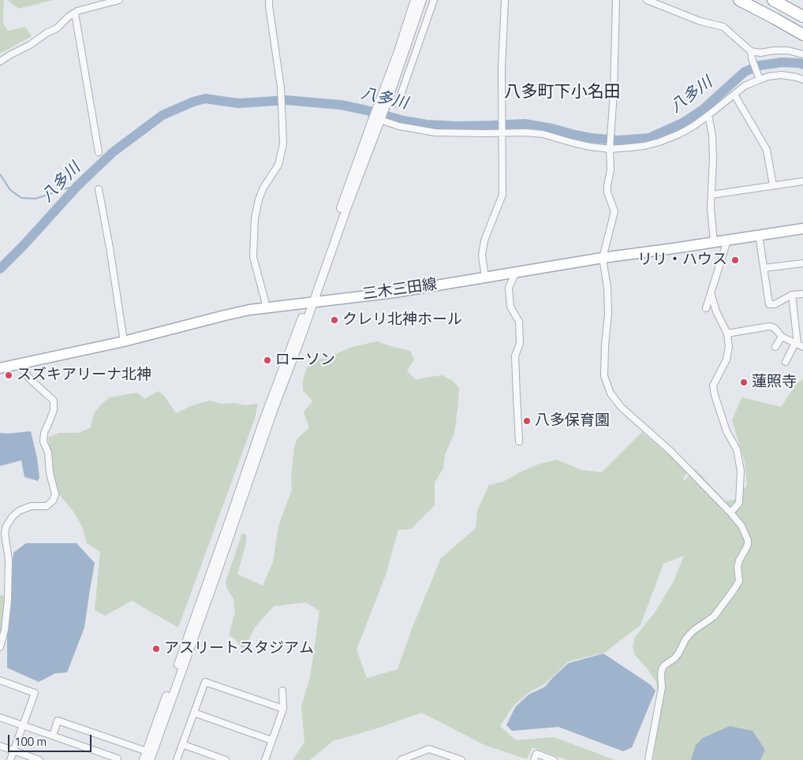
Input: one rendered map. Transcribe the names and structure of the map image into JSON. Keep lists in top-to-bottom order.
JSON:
{
  "streets": {
    "main road": ["三木三田線"]
  },
  "districts": ["八多町下小名田"],
  "water": ["八多川"],
  "places": [
    "リリ・ハウス",
    "クレリ北神ホール",
    "ローソン",
    "スズキアリーナ北神",
    "蓮照寺",
    "八多保育園",
    "アスリートスタジアム"
  ],
  "scale_bar": "100 m"
}
